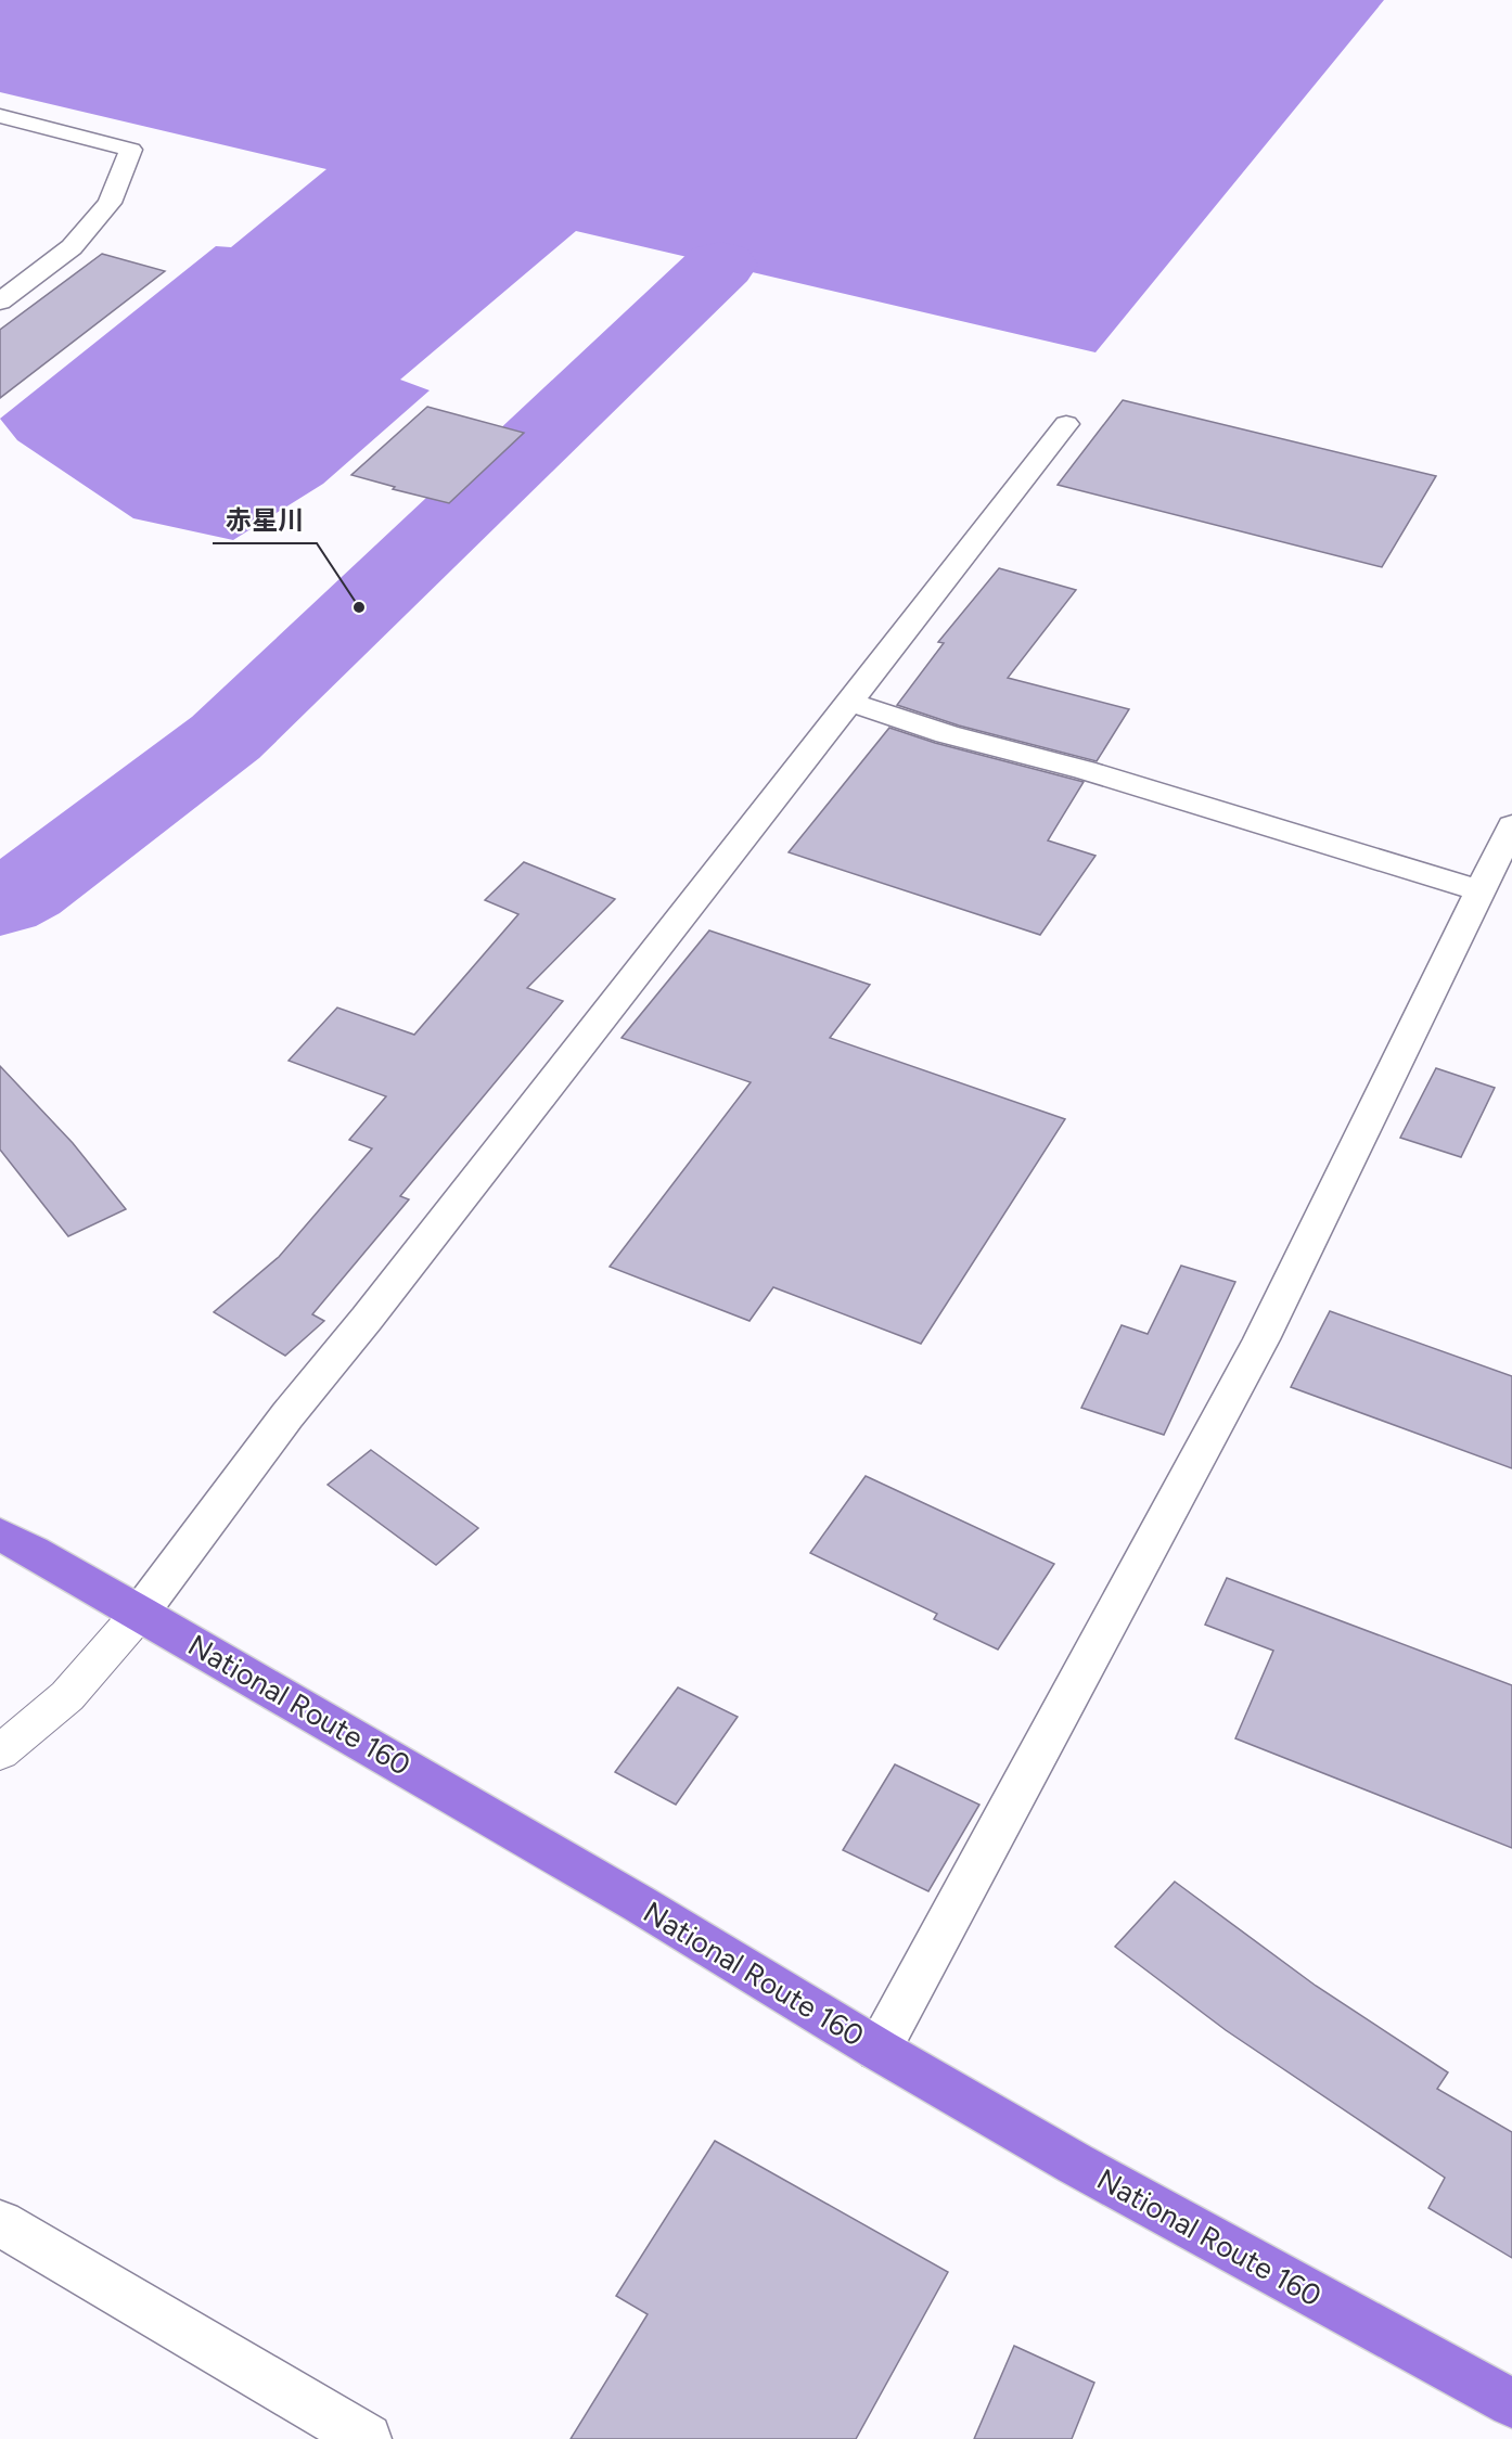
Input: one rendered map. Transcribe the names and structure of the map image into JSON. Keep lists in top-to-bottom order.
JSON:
{
  "streets": {
    "highway": ["National Route 160"]
  },
  "places": ["赤星川"]
}
